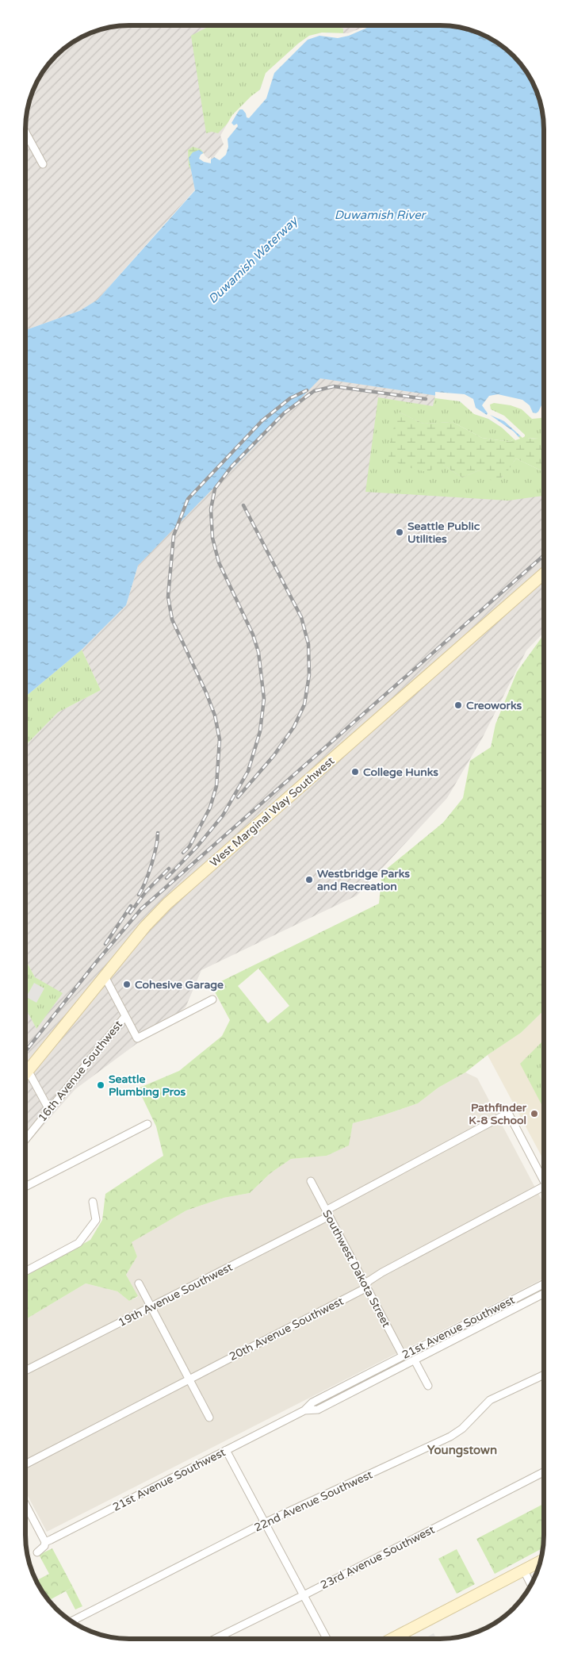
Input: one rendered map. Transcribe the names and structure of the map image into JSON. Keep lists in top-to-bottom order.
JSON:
{
  "streets": {
    "main road": ["West Marginal Way Southwest"],
    "street": [
      "16th Avenue Southwest",
      "Southwest Dakota Street",
      "19th Avenue Southwest",
      "21st Avenue Southwest",
      "20th Avenue Southwest",
      "22nd Avenue Southwest",
      "23rd Avenue Southwest"
    ]
  },
  "crossings": [
    ["Southwest Dakota Street", "19th Avenue Southwest"],
    ["Southwest Dakota Street", "21st Avenue Southwest"],
    ["Southwest Dakota Street", "20th Avenue Southwest"]
  ],
  "districts": ["Youngstown"],
  "water": ["Duwamish River", "Duwamish Waterway"],
  "places": [
    "Seattle Public Utilities",
    "Creoworks",
    "College Hunks",
    "Westbridge Parks and Recreation",
    "Cohesive Garage",
    "Seattle Plumbing Pros",
    "Pathfinder K-8 School"
  ]
}
